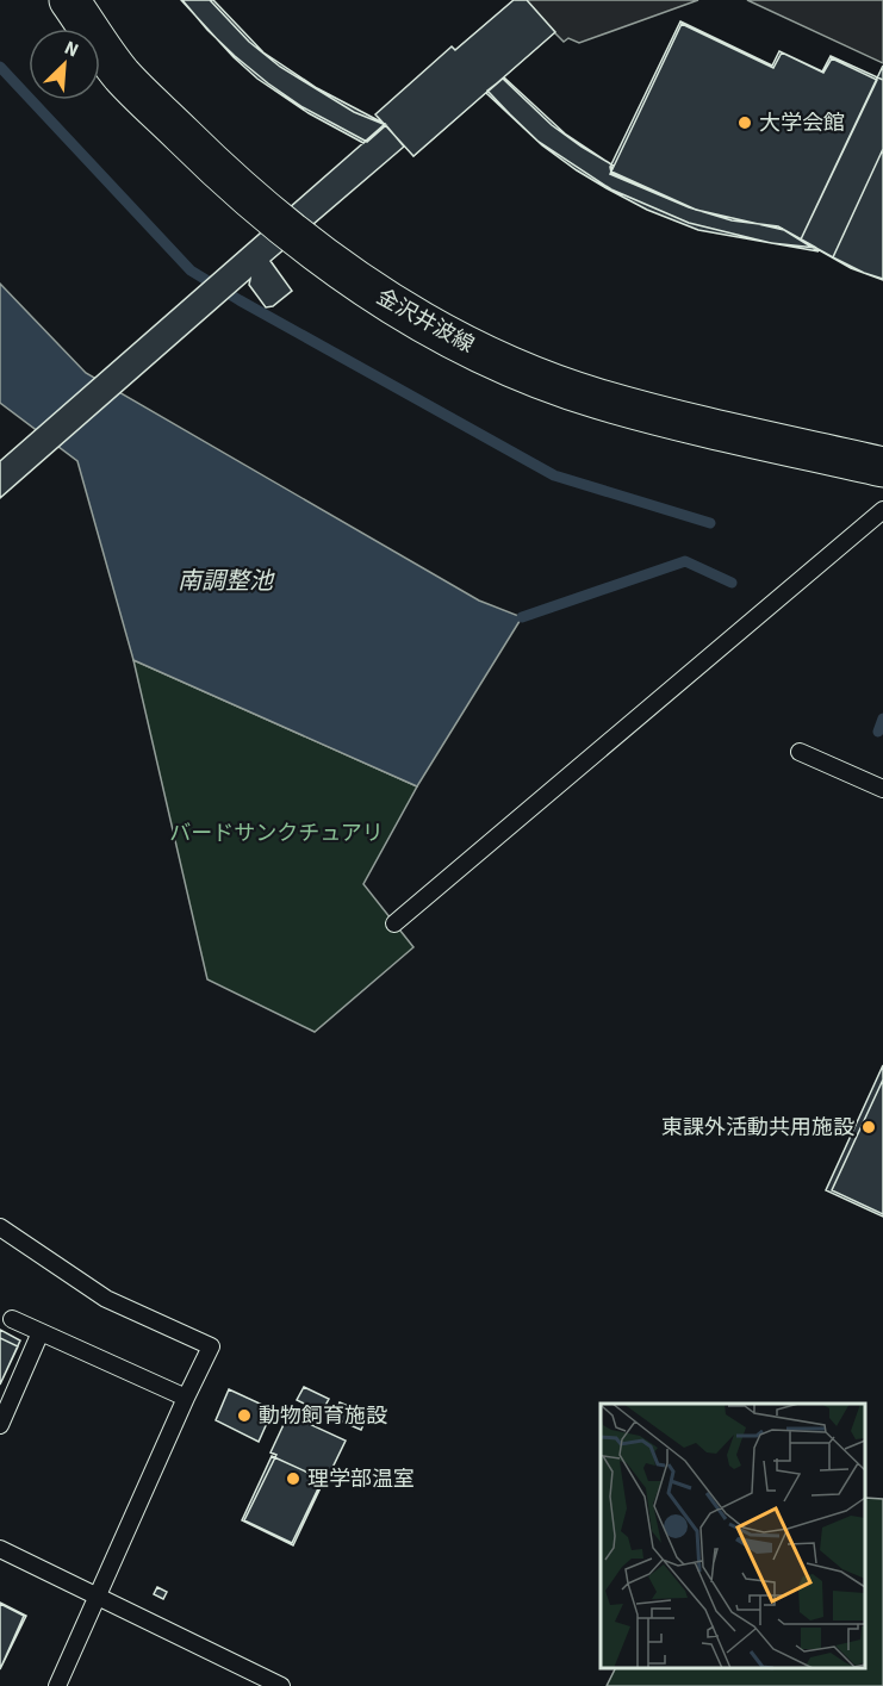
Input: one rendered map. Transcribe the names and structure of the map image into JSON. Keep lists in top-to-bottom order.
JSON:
{
  "streets": {
    "main road": ["金沢井波線"]
  },
  "water": ["南調整池"],
  "parks": ["バードサンクチュアリ"],
  "places": [
    "大学会館",
    "東課外活動共用施設",
    "動物飼育施設",
    "理学部温室"
  ],
  "north": "top right"
}
